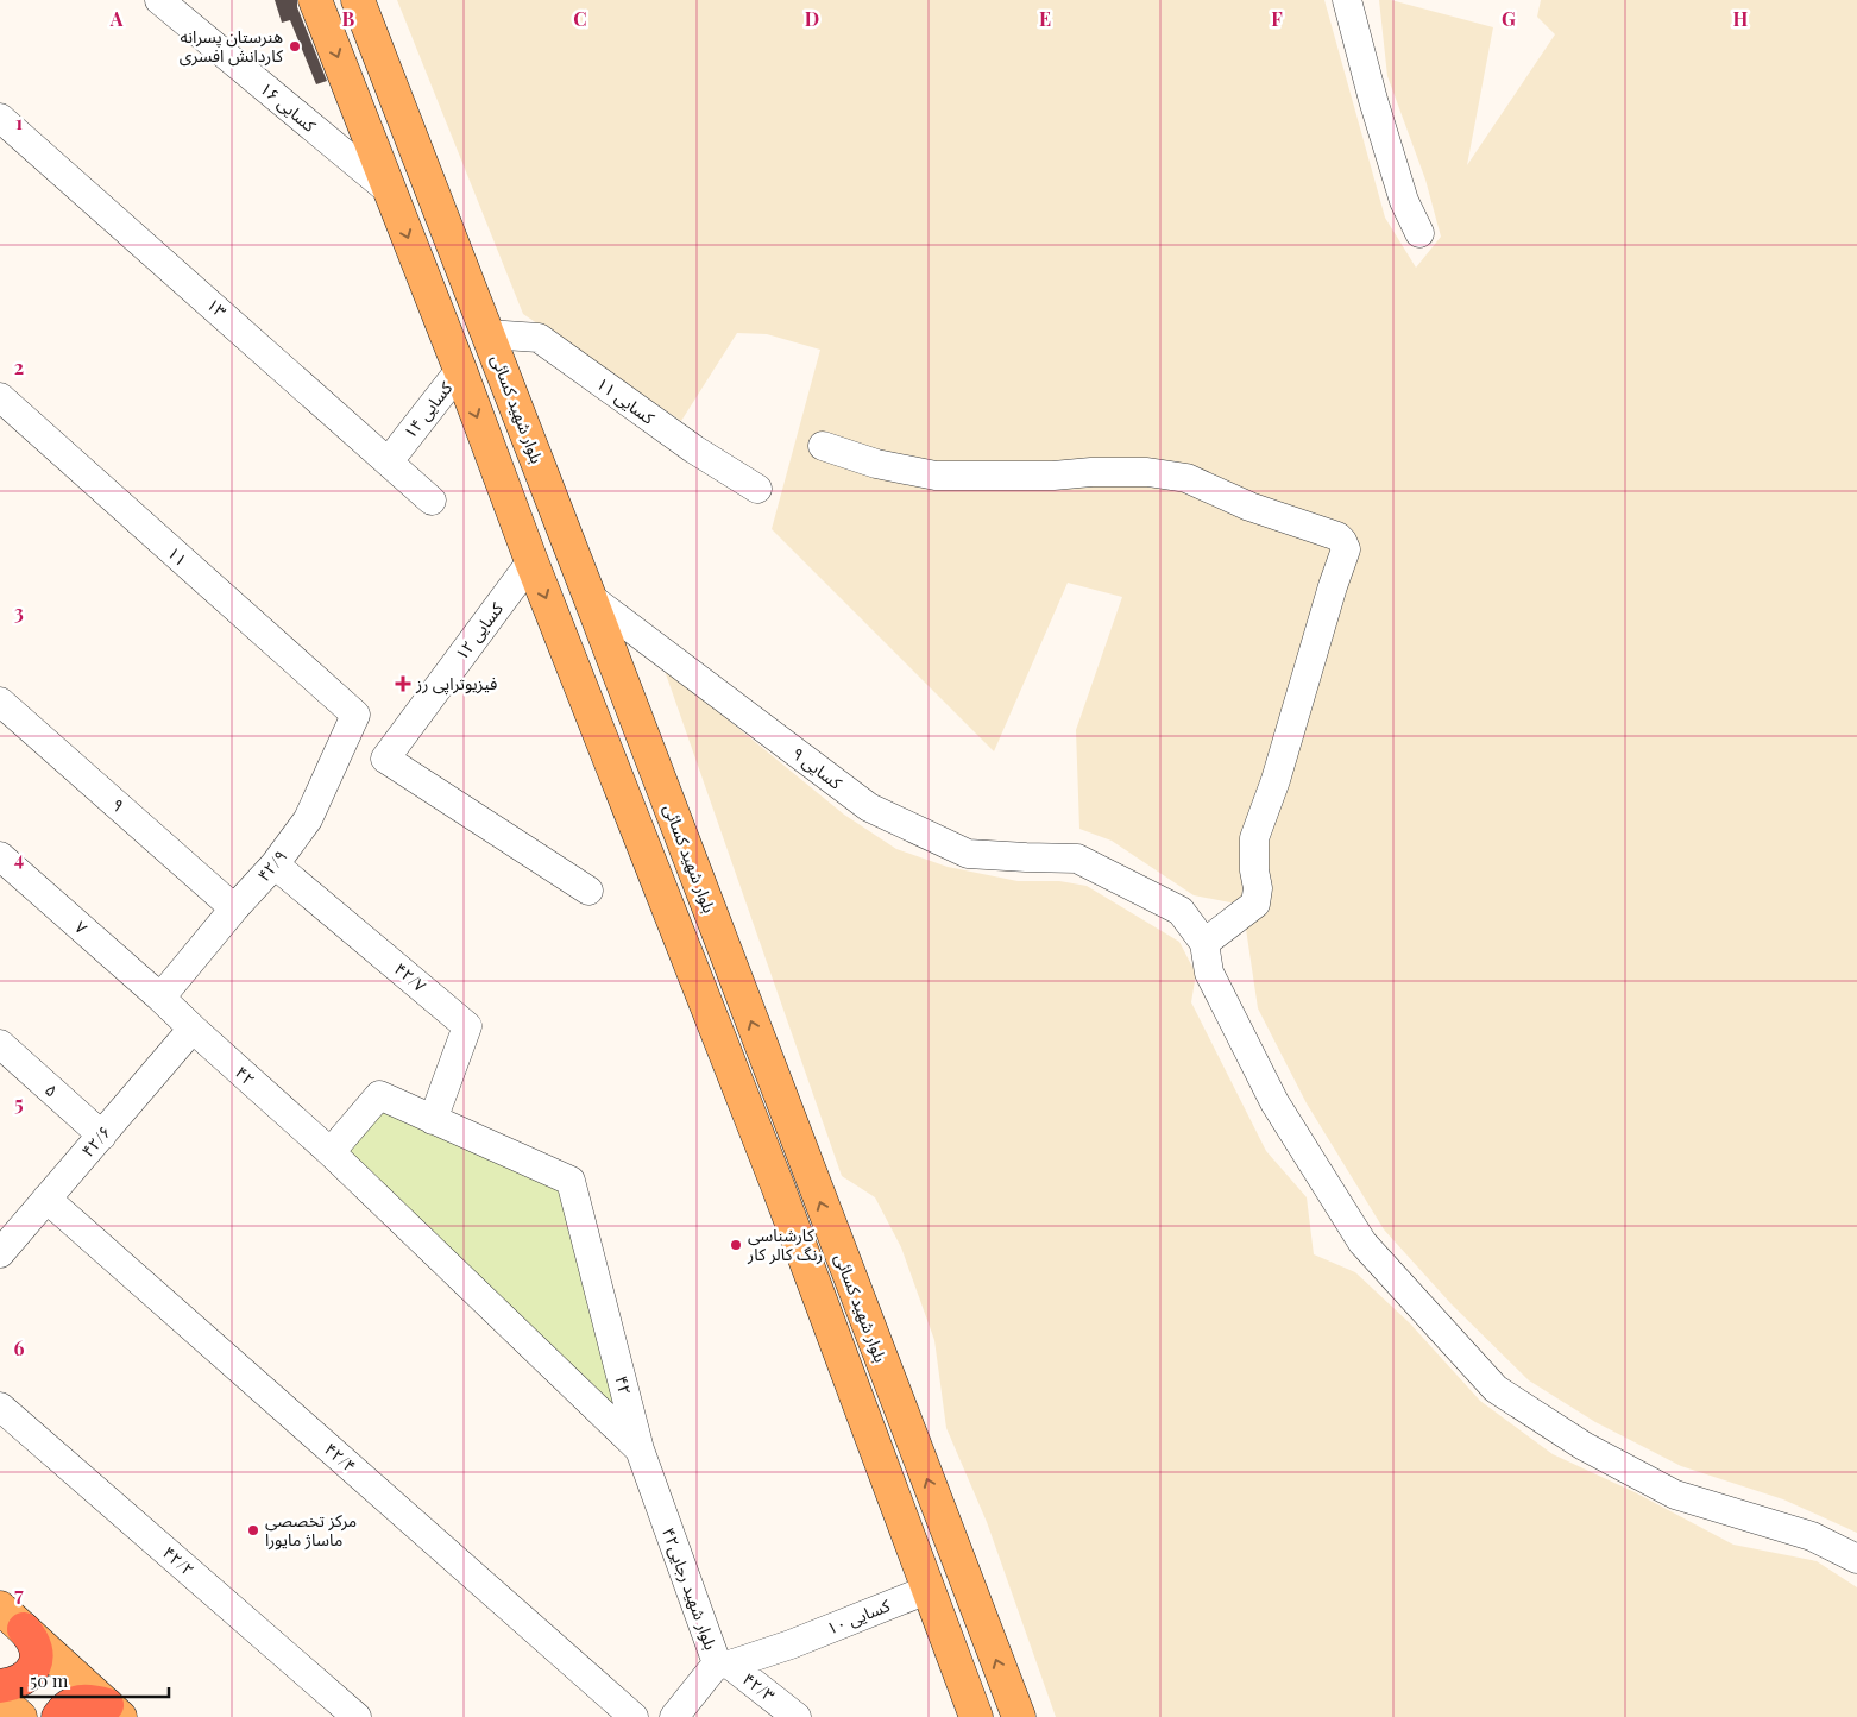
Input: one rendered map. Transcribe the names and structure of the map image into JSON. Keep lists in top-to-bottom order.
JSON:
{
  "streets": {
    "main road": ["بلوار شهید کسائی"],
    "street": [
      "۱۶ کسایی",
      "۱۳",
      "۱۱ کسایی",
      "۱۴ کسایی",
      "۱۱",
      "۱۲ کسایی",
      "۹ کسایی",
      "۹",
      "۴۲/۹",
      "۷",
      "۴۲/۷",
      "۴۲",
      "۵",
      "۴۲/۶",
      "۴۲/۴",
      "۴۲/۲",
      "بلوار شهید رجایی۴۲",
      "۱۰ کسایی",
      "۴۲/۳"
    ]
  },
  "crossings": [
    ["۱۱ کسایی", "بلوار شهید کسائی"],
    ["بلوار شهید کسائی", "۹ کسایی"],
    ["۱۱", "۴۲/۹"],
    ["۹", "۴۲/۹"],
    ["۴۲/۹", "۷"],
    ["۴۲/۹", "۴۲/۷"],
    ["۴۲/۹", "۴۲"],
    ["۷", "۴۲"],
    ["۴۲/۷", "۴۲"],
    ["۴۲", "۴۲/۶"],
    ["۴۲", "بلوار شهید رجایی۴۲"],
    ["۵", "۴۲/۶"],
    ["۴۲/۶", "۴۲/۴"],
    ["بلوار شهید رجایی۴۲", "۱۰ کسایی"],
    ["بلوار شهید رجایی۴۲", "۴۲/۳"],
    ["۱۰ کسایی", "۴۲/۳"]
  ],
  "places": {
    "other": ["هنرستان پسرانه کاردانش افسری", "کارشناسی رنگ کالر کار", "مرکز تخصصی ماساژ مایورا"],
    "health": ["فیزیوتراپی رز"]
  },
  "scale_bar": "50 m",
  "grid": {
    "columns": [
      "A",
      "B",
      "C",
      "D",
      "E",
      "F",
      "G",
      "H"
    ],
    "rows": [
      "1",
      "2",
      "3",
      "4",
      "5",
      "6",
      "7"
    ]
  }
}
